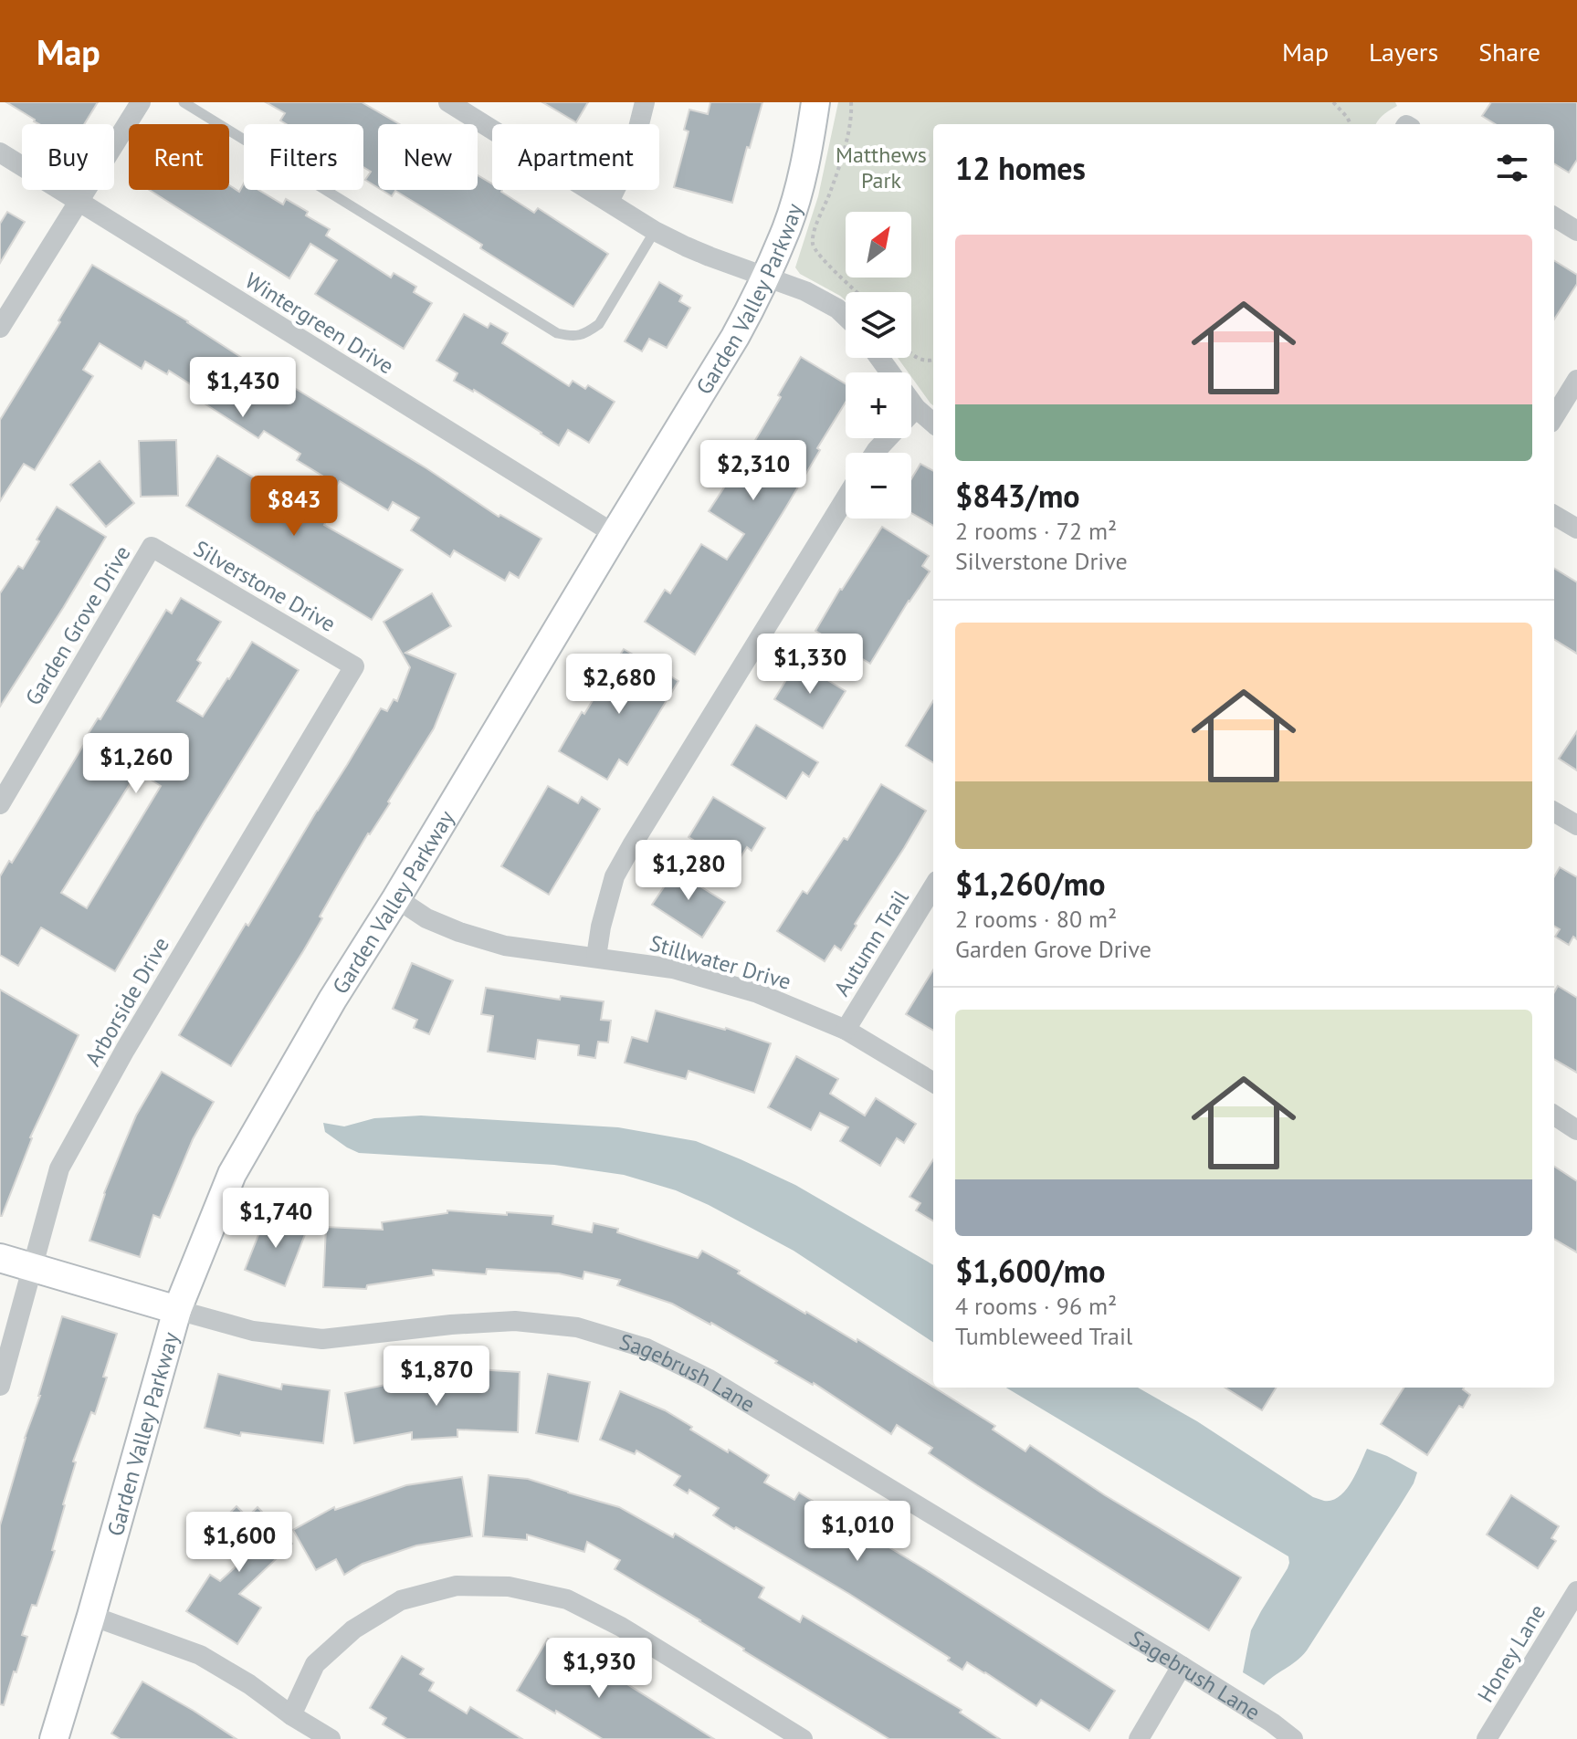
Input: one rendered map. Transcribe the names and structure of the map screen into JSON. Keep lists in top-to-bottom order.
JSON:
{
  "streets": {
    "street": [
      "Garden Valley Parkway",
      "Wintergreen Drive",
      "Silverstone Drive",
      "Garden Grove Drive",
      "Autumn Trail",
      "Stillwater Drive",
      "Arborside Drive",
      "Sagebrush Lane",
      "Honey Lane"
    ]
  },
  "crossings": [
    ["Garden Valley Parkway", "Wintergreen Drive"],
    ["Garden Valley Parkway", "Stillwater Drive"],
    ["Garden Valley Parkway", "Sagebrush Lane"],
    ["Silverstone Drive", "Garden Grove Drive"],
    ["Silverstone Drive", "Arborside Drive"],
    ["Autumn Trail", "Stillwater Drive"],
    ["Arborside Drive", "Sagebrush Lane"]
  ],
  "parks": ["Matthews Park"],
  "north": "top right",
  "page": {
    "header": "Map",
    "nav": ["Map", "Layers", "Share"],
    "chip": [
      "Buy",
      "Rent",
      "Filters",
      "New",
      "Apartment"
    ],
    "heading": "12 homes",
    "map_buttons": ["+", "−"],
    "list": [
      {
        "name": "$843/mo",
        "note": "2 rooms · 72 m² · Silverstone Drive"
      },
      {
        "name": "$1,260/mo",
        "note": "2 rooms · 80 m² · Garden Grove Drive"
      },
      {
        "name": "$1,600/mo",
        "note": "4 rooms · 96 m² · Tumbleweed Trail"
      }
    ],
    "price": [
      "$1,430",
      "$2,310",
      "$843",
      "$1,330",
      "$2,680",
      "$1,260",
      "$1,280",
      "$1,740",
      "$1,870",
      "$1,010",
      "$1,600",
      "$1,930"
    ]
  }
}
